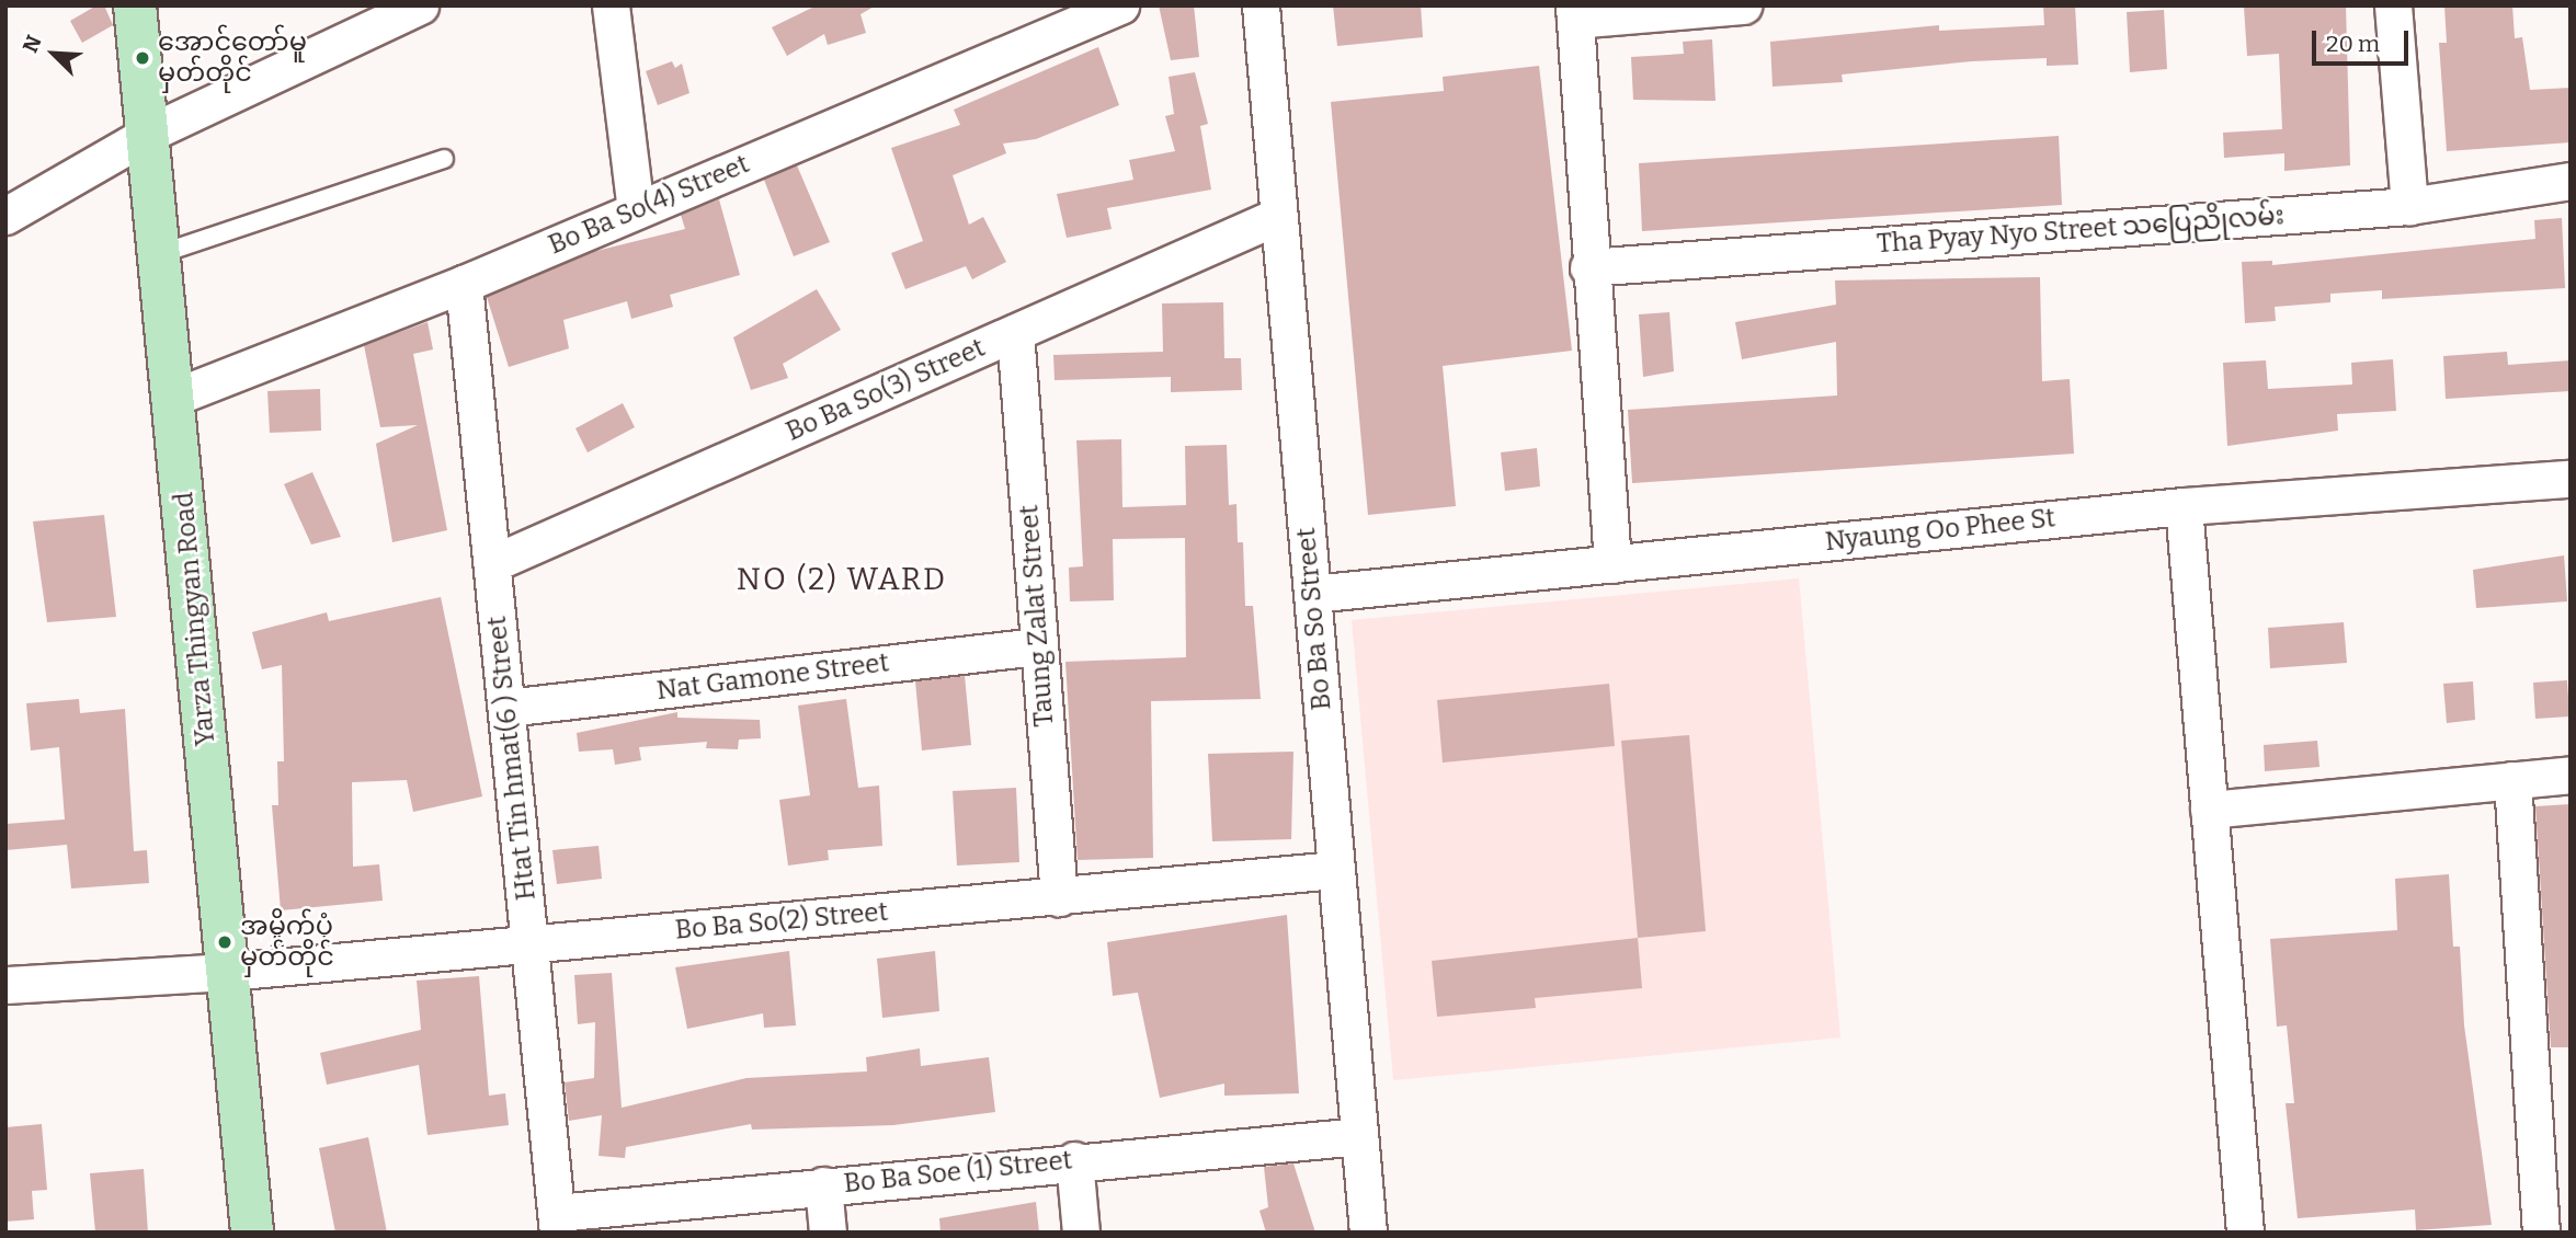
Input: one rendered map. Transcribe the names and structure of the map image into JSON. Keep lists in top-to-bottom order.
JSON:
{
  "streets": {
    "main road": ["Yarza Thingyan Road"],
    "street": [
      "Bo Ba So(4) Street",
      "Tha Pyay Nyo Street သပြေညိုလမ်း",
      "Bo Ba So(3) Street",
      "Nyaung Oo Phee St",
      "Taung Zalat Street",
      "Bo Ba So Street",
      "Nat Gamone Street",
      "Htat Tin hmat(6 ) Street",
      "Bo Ba So(2) Street",
      "Bo Ba Soe (1) Street"
    ]
  },
  "crossings": [
    ["Bo Ba So(4) Street", "Yarza Thingyan Road"],
    ["Bo Ba So(4) Street", "Htat Tin hmat(6 ) Street"],
    ["Bo Ba So(3) Street", "Taung Zalat Street"],
    ["Bo Ba So(3) Street", "Bo Ba So Street"],
    ["Bo Ba So(3) Street", "Htat Tin hmat(6 ) Street"],
    ["Nyaung Oo Phee St", "Bo Ba So Street"],
    ["Taung Zalat Street", "Nat Gamone Street"],
    ["Taung Zalat Street", "Bo Ba So(2) Street"],
    ["Yarza Thingyan Road", "Bo Ba So(2) Street"],
    ["Bo Ba So Street", "Bo Ba So(2) Street"],
    ["Bo Ba So Street", "Bo Ba Soe (1) Street"],
    ["Nat Gamone Street", "Htat Tin hmat(6 ) Street"],
    ["Htat Tin hmat(6 ) Street", "Bo Ba So(2) Street"],
    ["Htat Tin hmat(6 ) Street", "Bo Ba Soe (1) Street"]
  ],
  "districts": ["NO (2) WARD"],
  "places": ["အောင်တော်မူ မှတ်တိုင်", "အမှိုက်ပုံ မှတ်တိုင်"],
  "scale_bar": "20 m",
  "north": "top left"
}
